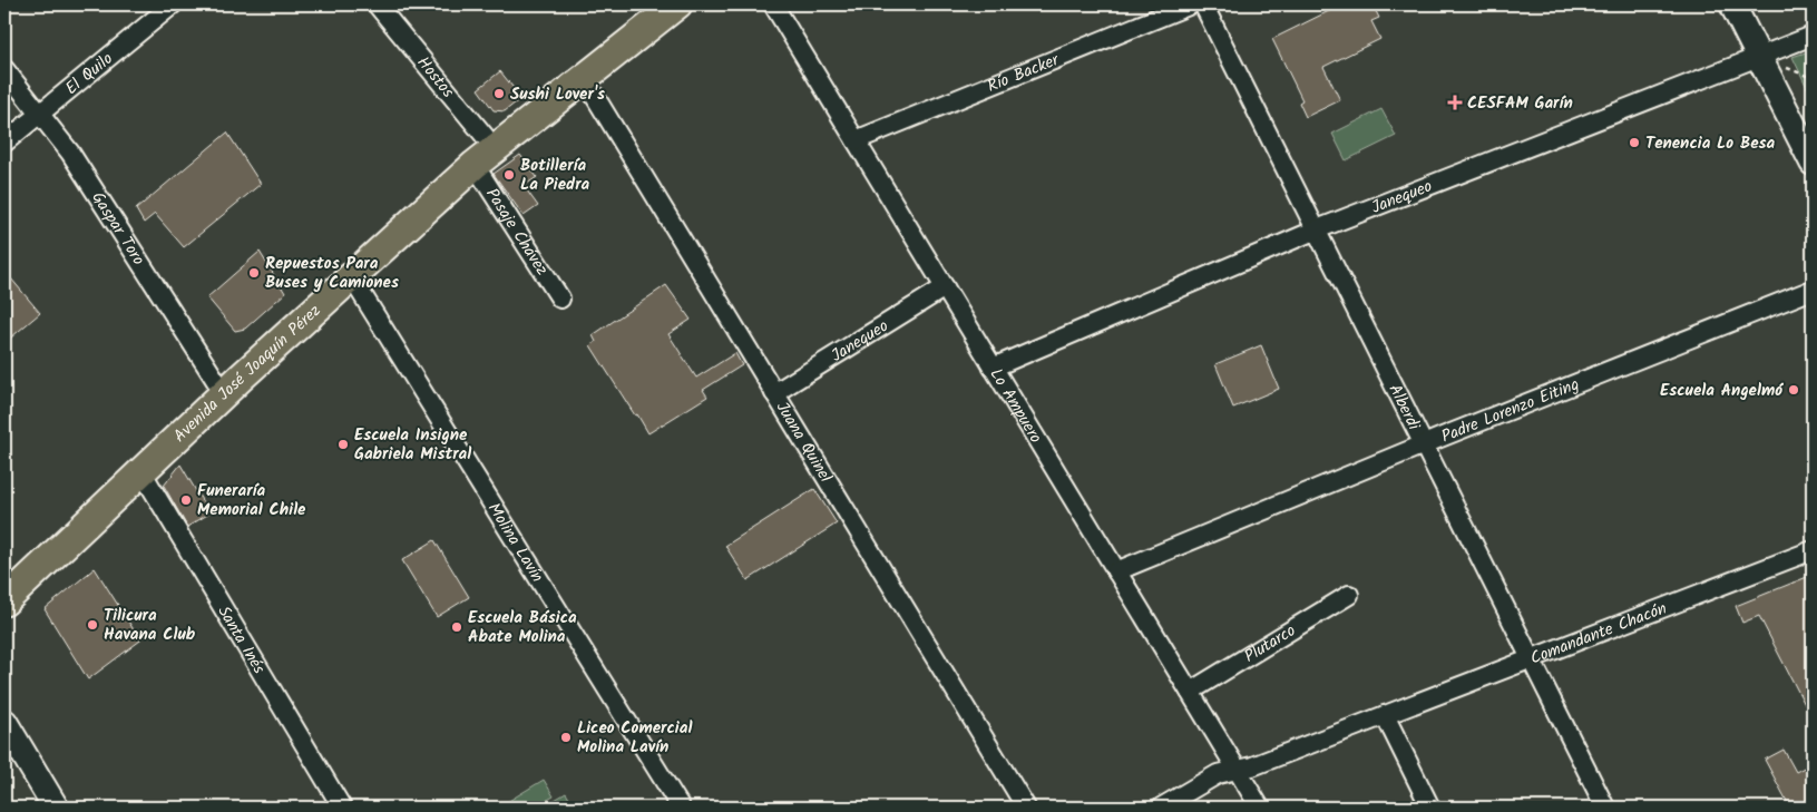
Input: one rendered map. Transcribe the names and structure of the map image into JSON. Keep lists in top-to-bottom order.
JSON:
{
  "streets": {
    "main road": ["Avenida José Joaquín Pérez"],
    "street": [
      "Río Backer",
      "El Quilo",
      "Hostos",
      "Janequeo",
      "Gaspar Toro",
      "Pasaje Chávez",
      "Lo Ampuero",
      "Alberdi",
      "Padre Lorenzo Eiting",
      "Juana Quinel",
      "Molina Lavín",
      "Comandante Chacón",
      "Santa Inés",
      "Plutarco"
    ]
  },
  "crossings": [
    ["Río Backer", "Lo Ampuero"],
    ["El Quilo", "Gaspar Toro"],
    ["Hostos", "Pasaje Chávez"],
    ["Hostos", "Avenida José Joaquín Pérez"],
    ["Janequeo", "Lo Ampuero"],
    ["Janequeo", "Alberdi"],
    ["Janequeo", "Juana Quinel"],
    ["Gaspar Toro", "Avenida José Joaquín Pérez"],
    ["Pasaje Chávez", "Avenida José Joaquín Pérez"],
    ["Avenida José Joaquín Pérez", "Juana Quinel"],
    ["Avenida José Joaquín Pérez", "Molina Lavín"],
    ["Avenida José Joaquín Pérez", "Santa Inés"],
    ["Lo Ampuero", "Padre Lorenzo Eiting"],
    ["Lo Ampuero", "Comandante Chacón"],
    ["Lo Ampuero", "Plutarco"],
    ["Alberdi", "Padre Lorenzo Eiting"],
    ["Alberdi", "Comandante Chacón"]
  ],
  "places": {
    "other": [
      "Sushi Lover's",
      "Tenencia Lo Besa",
      "Botillería La Piedra",
      "Repuestos Para Buses y Camiones",
      "Escuela Angelmó",
      "Escuela Insigne Gabriela Mistral",
      "Funeraría Memorial Chile",
      "Tilicura Havana Club",
      "Escuela Básica Abate Molina",
      "Liceo Comercial Molina Lavín"
    ],
    "health": ["CESFAM Garín"]
  }
}
